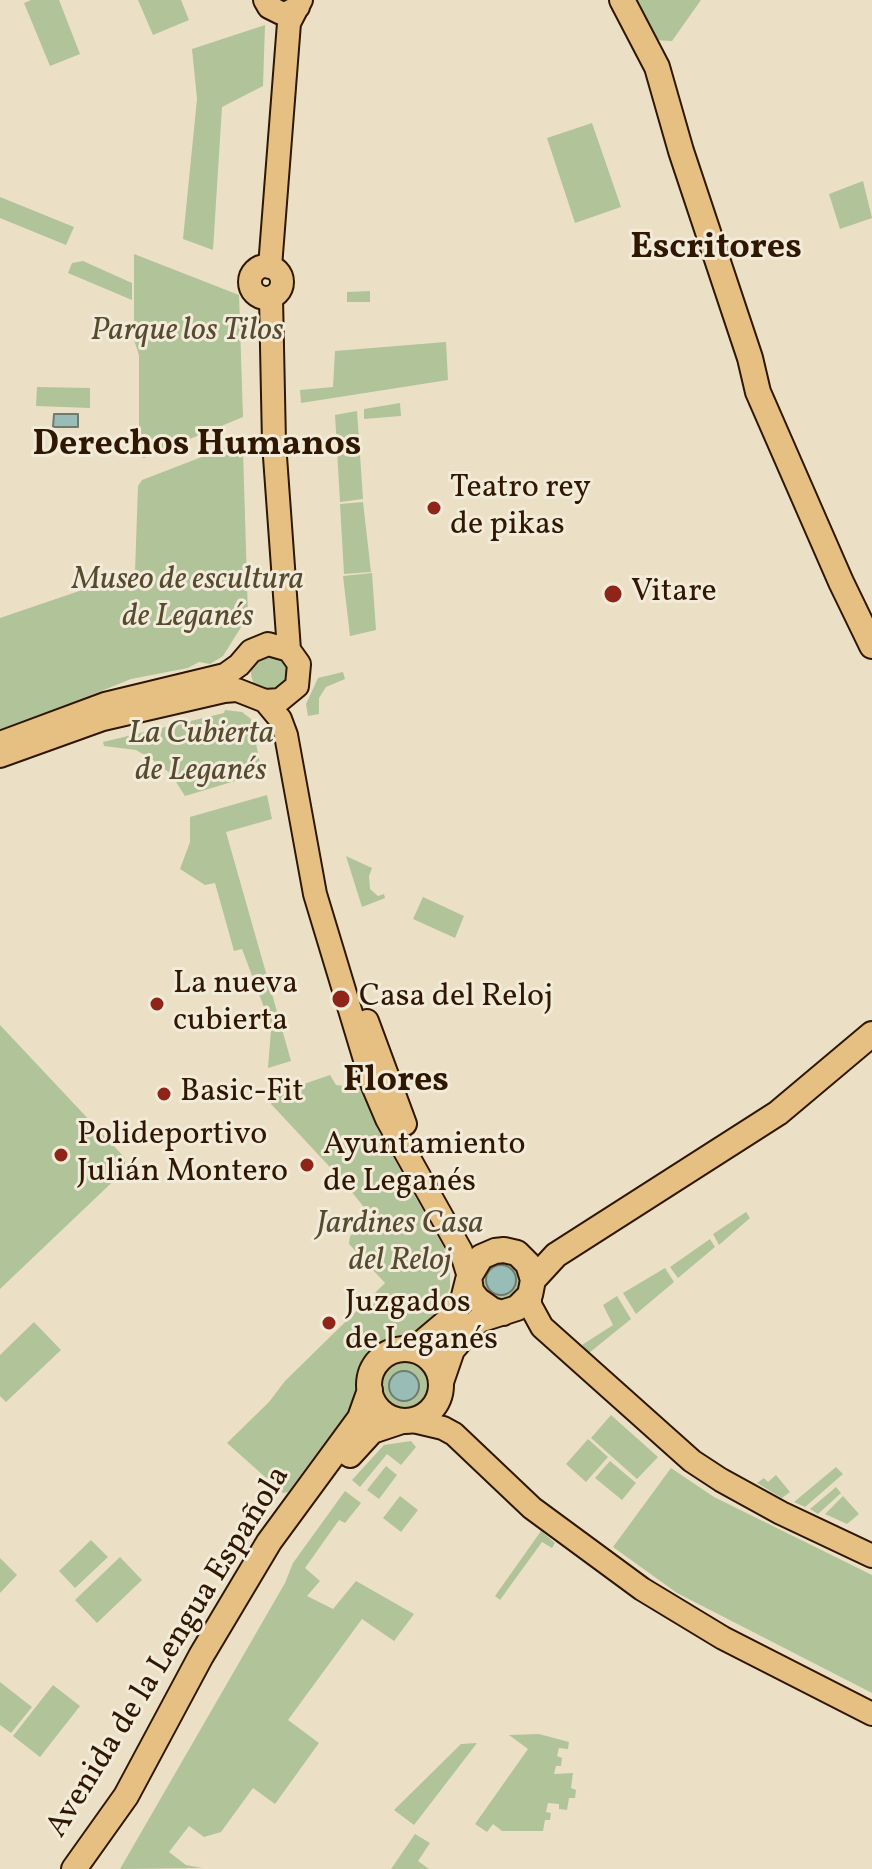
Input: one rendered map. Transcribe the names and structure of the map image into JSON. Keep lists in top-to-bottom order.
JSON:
{
  "streets": {
    "highway": ["Avenida de la Lengua Española"]
  },
  "districts": ["Escritores", "Derechos Humanos", "Flores"],
  "parks": [
    "Parque los Tilos",
    "Museo de escultura de Leganés",
    "La Cubierta de Leganés",
    "Jardines Casa del Reloj"
  ],
  "places": [
    "Teatro rey de pikas",
    "Vitare",
    "Casa del Reloj",
    "La nueva cubierta",
    "Basic-Fit",
    "Polideportivo Julián Montero",
    "Ayuntamiento de Leganés",
    "Juzgados de Leganés"
  ]
}
